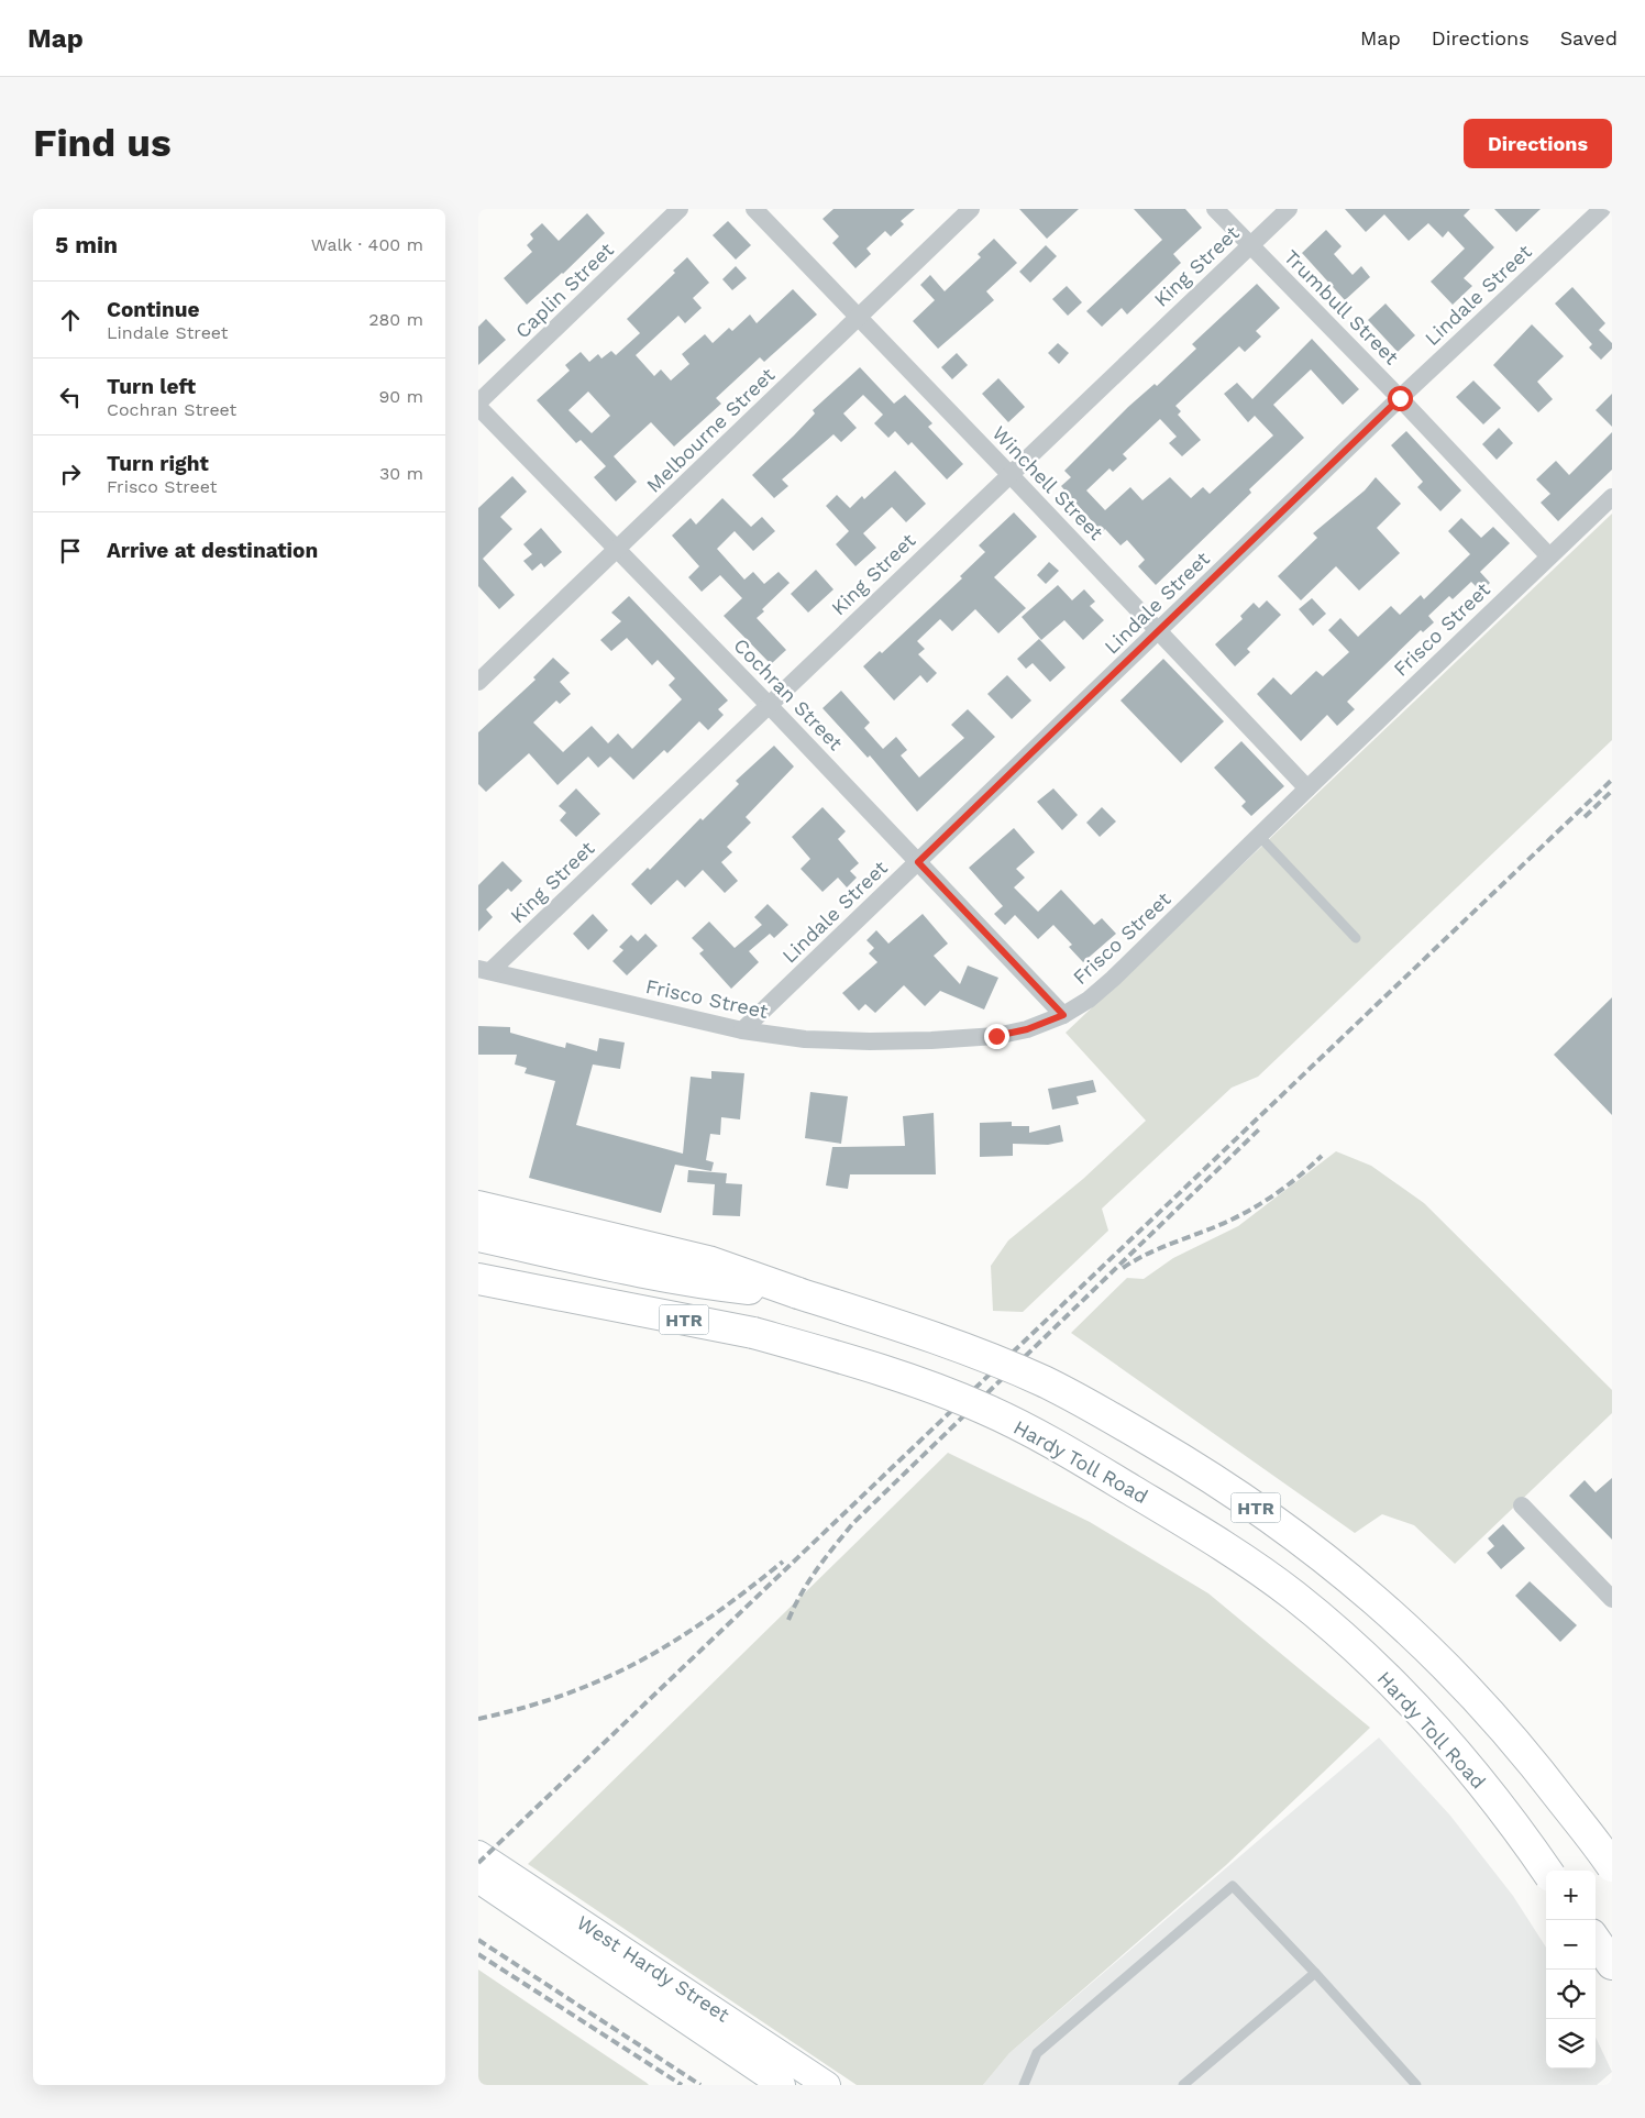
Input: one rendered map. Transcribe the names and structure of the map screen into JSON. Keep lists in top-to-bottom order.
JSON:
{
  "streets": {
    "highway": ["HTR", "Hardy Toll Road"],
    "main road": ["West Hardy Street"],
    "street": [
      "King Street",
      "Caplin Street",
      "Lindale Street",
      "Trumbull Street",
      "Melbourne Street",
      "Winchell Street",
      "Frisco Street",
      "Cochran Street"
    ]
  },
  "crossings": [
    ["King Street", "Trumbull Street"],
    ["King Street", "Winchell Street"],
    ["King Street", "Frisco Street"],
    ["King Street", "Cochran Street"],
    ["Lindale Street", "Trumbull Street"],
    ["Lindale Street", "Winchell Street"],
    ["Lindale Street", "Frisco Street"],
    ["Lindale Street", "Cochran Street"],
    ["Trumbull Street", "Frisco Street"],
    ["Melbourne Street", "Winchell Street"],
    ["Melbourne Street", "Cochran Street"],
    ["Winchell Street", "Frisco Street"],
    ["Frisco Street", "Cochran Street"]
  ],
  "page": {
    "header": "Map",
    "nav": ["Map", "Directions", "Saved"],
    "buttons": "Directions",
    "title": "Find us",
    "heading": ["5 min", "Walk · 400 m"],
    "list": [
      ["Continue", "Lindale Street", "280 m"],
      ["Turn left", "Cochran Street", "90 m"],
      ["Turn right", "Frisco Street", "30 m"],
      "Arrive at destination"
    ],
    "map_buttons": ["+", "−"]
  }
}
